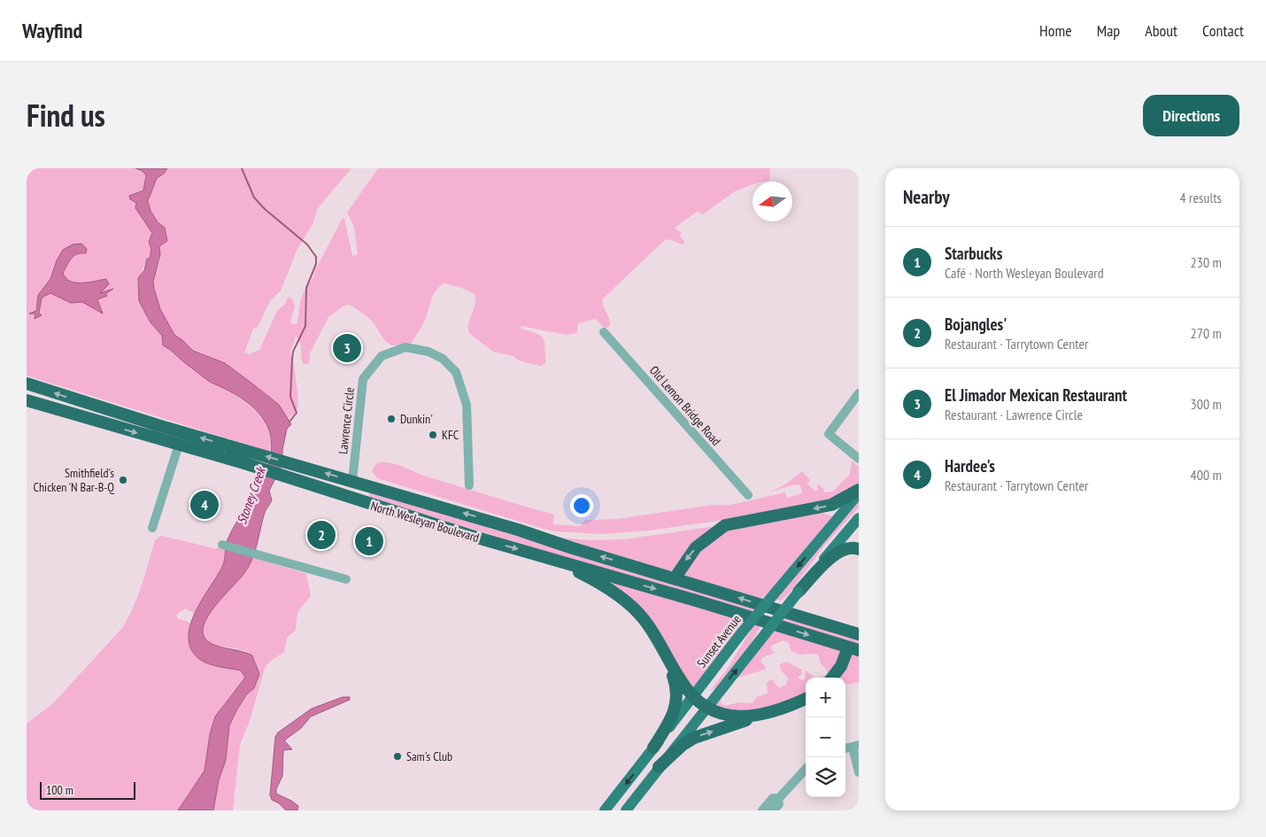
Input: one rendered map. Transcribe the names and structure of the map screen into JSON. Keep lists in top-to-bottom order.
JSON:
{
  "streets": {
    "highway": ["North Wesleyan Boulevard"],
    "main road": ["Sunset Avenue"],
    "street": ["Old Lemon Bridge Road", "Lawrence Circle"]
  },
  "crossings": [
    ["Lawrence Circle", "North Wesleyan Boulevard"]
  ],
  "water": ["Stoney Creek"],
  "places": [
    "Dunkin'",
    "KFC",
    "Smithfield's Chicken 'N Bar-B-Q",
    "Sam's Club"
  ],
  "scale_bar": "100 m",
  "north": "left",
  "page": {
    "header": "Wayfind",
    "nav": [
      "Home",
      "Map",
      "About",
      "Contact"
    ],
    "title": "Find us",
    "buttons": "Directions",
    "heading": ["Nearby", "4 results"],
    "list": [
      {
        "mark": "1",
        "name": "Starbucks",
        "note": "Café · North Wesleyan Boulevard",
        "value": "230 m"
      },
      {
        "mark": "2",
        "name": "Bojangles'",
        "note": "Restaurant · Tarrytown Center",
        "value": "270 m"
      },
      {
        "mark": "3",
        "name": "El Jimador Mexican Restaurant",
        "note": "Restaurant · Lawrence Circle",
        "value": "300 m"
      },
      {
        "mark": "4",
        "name": "Hardee's",
        "note": "Restaurant · Tarrytown Center",
        "value": "400 m"
      }
    ],
    "pins": [
      "3",
      "4",
      "2",
      "1"
    ],
    "map_buttons": ["+", "−"],
    "scale": "100 m"
  }
}
